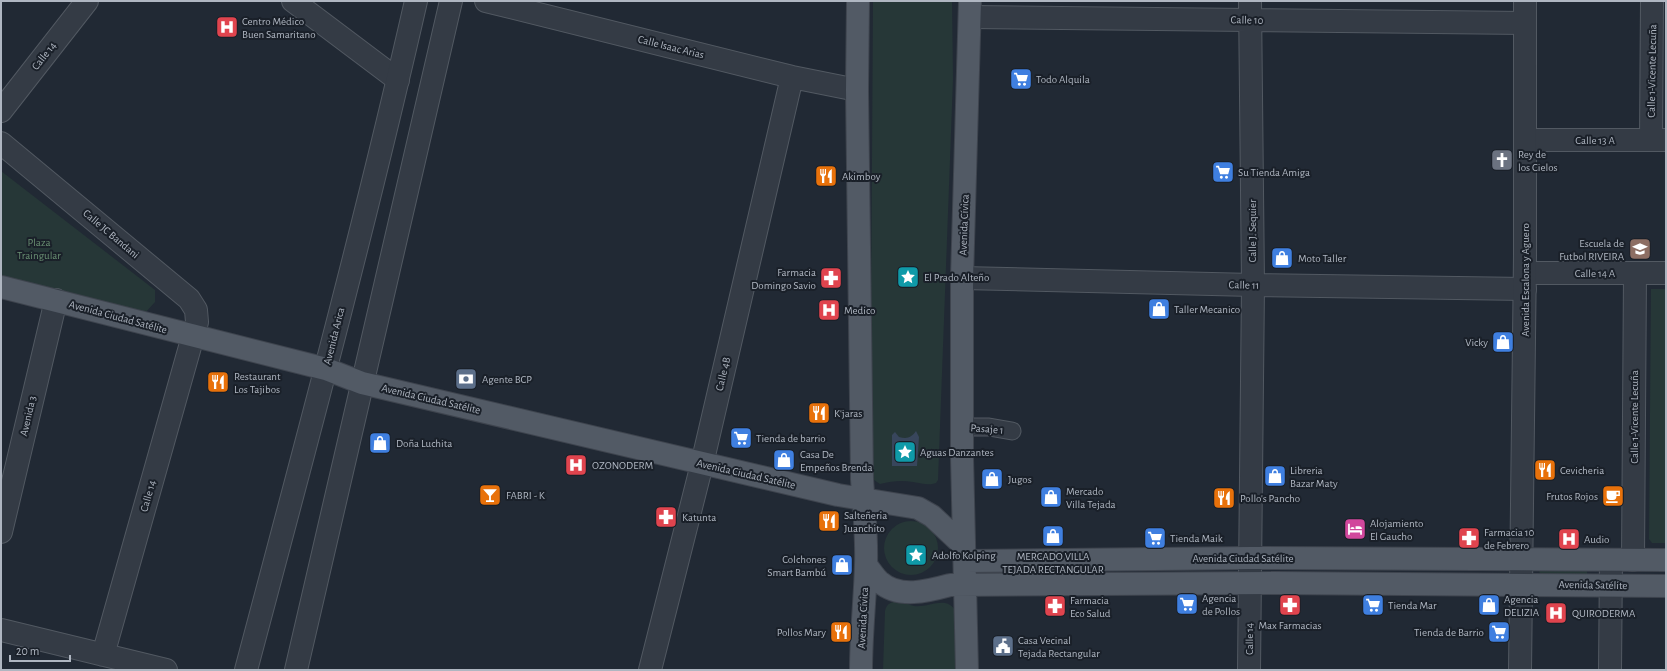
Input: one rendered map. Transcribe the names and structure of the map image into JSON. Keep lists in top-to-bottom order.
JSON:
{
  "streets": {
    "main road": ["Avenida Cívica", "Avenida Ciudad Satélite", "Avenida Satélite"],
    "street": [
      "Calle 10",
      "Calle Isaac Arias",
      "Calle 14",
      "Calle 1-Vicente Lecuña",
      "Calle 13 A",
      "Calle J. Sequier",
      "Calle JC Bandani",
      "Calle 14 A",
      "Avenida Escalona y Aguero",
      "Calle 11",
      "Avenida Arica",
      "Calle 4B",
      "Avenida 3",
      "Pasaje 1"
    ]
  },
  "crossings": [
    ["Calle 10", "Avenida Cívica"],
    ["Calle 10", "Calle J. Sequier"],
    ["Calle 10", "Avenida Escalona y Aguero"],
    ["Calle Isaac Arias", "Calle 4B"],
    ["Calle 14", "Calle J. Sequier"],
    ["Calle 14", "Calle JC Bandani"],
    ["Calle 14", "Avenida Ciudad Satélite"],
    ["Calle 1-Vicente Lecuña", "Calle 13 A"],
    ["Calle 1-Vicente Lecuña", "Calle 14 A"],
    ["Calle 13 A", "Avenida Escalona y Aguero"],
    ["Avenida Cívica", "Calle 11"],
    ["Avenida Cívica", "Avenida Ciudad Satélite"],
    ["Avenida Cívica", "Pasaje 1"],
    ["Calle J. Sequier", "Calle 11"],
    ["Calle J. Sequier", "Avenida Ciudad Satélite"],
    ["Calle JC Bandani", "Avenida Ciudad Satélite"],
    ["Calle 14 A", "Avenida Escalona y Aguero"],
    ["Calle 14 A", "Calle 11"],
    ["Avenida Escalona y Aguero", "Calle 11"],
    ["Avenida Escalona y Aguero", "Avenida Ciudad Satélite"],
    ["Avenida Escalona y Aguero", "Avenida Satélite"],
    ["Avenida Ciudad Satélite", "Avenida Arica"],
    ["Avenida Ciudad Satélite", "Calle 4B"],
    ["Avenida Ciudad Satélite", "Avenida 3"]
  ],
  "parks": ["Plaza Traingular"],
  "places": {
    "hospital": [
      "Centro Médico Buen Samaritano",
      "Medico",
      "OZONODERM",
      "Audio",
      "QUIRODERMA"
    ],
    "supermarket": [
      "Todo Alquila",
      "Su Tienda Amiga",
      "Tienda de barrio",
      "Tienda Maik",
      "Agencia de Pollos",
      "Tienda Mar",
      "Tienda de Barrio"
    ],
    "church": ["Rey de los Cielos"],
    "restaurant": [
      "Akimboy",
      "Restaurant Los Tajibos",
      "K'jaras",
      "Cevicheria",
      "Pollo's Pancho",
      "Salteñeria Juanchito",
      "Pollos Mary"
    ],
    "school or university": ["Escuela de Futbol RIVEIRA"],
    "shop": [
      "Moto Taller",
      "Taller Mecanico",
      "Vicky",
      "Doña Luchita",
      "Casa De Empeños Brenda",
      "Libreria Bazar Maty",
      "Jugos",
      "Mercado Villa Tejada",
      "MERCADO VILLA TEJADA RECTANGULAR",
      "Colchones Smart Bambú",
      "Agencia DELIZIA"
    ],
    "place": ["El Prado Alteño", "Aguas Danzantes", "Adolfo Kolping"],
    "pharmacy": [
      "Farmacia Domingo Savio",
      "Katunta",
      "Farmacia 10 de Febrero",
      "Max Farmacias",
      "Farmacia Eco Salud"
    ],
    "bank": ["Agente BCP"],
    "bar": ["FABRI - K"],
    "cafe": ["Frutos Rojos"],
    "hotel": ["Alojamiento El Gaucho"],
    "public building": ["Casa Vecinal Tejada Rectangular"]
  },
  "scale_bar": "20 m"
}
